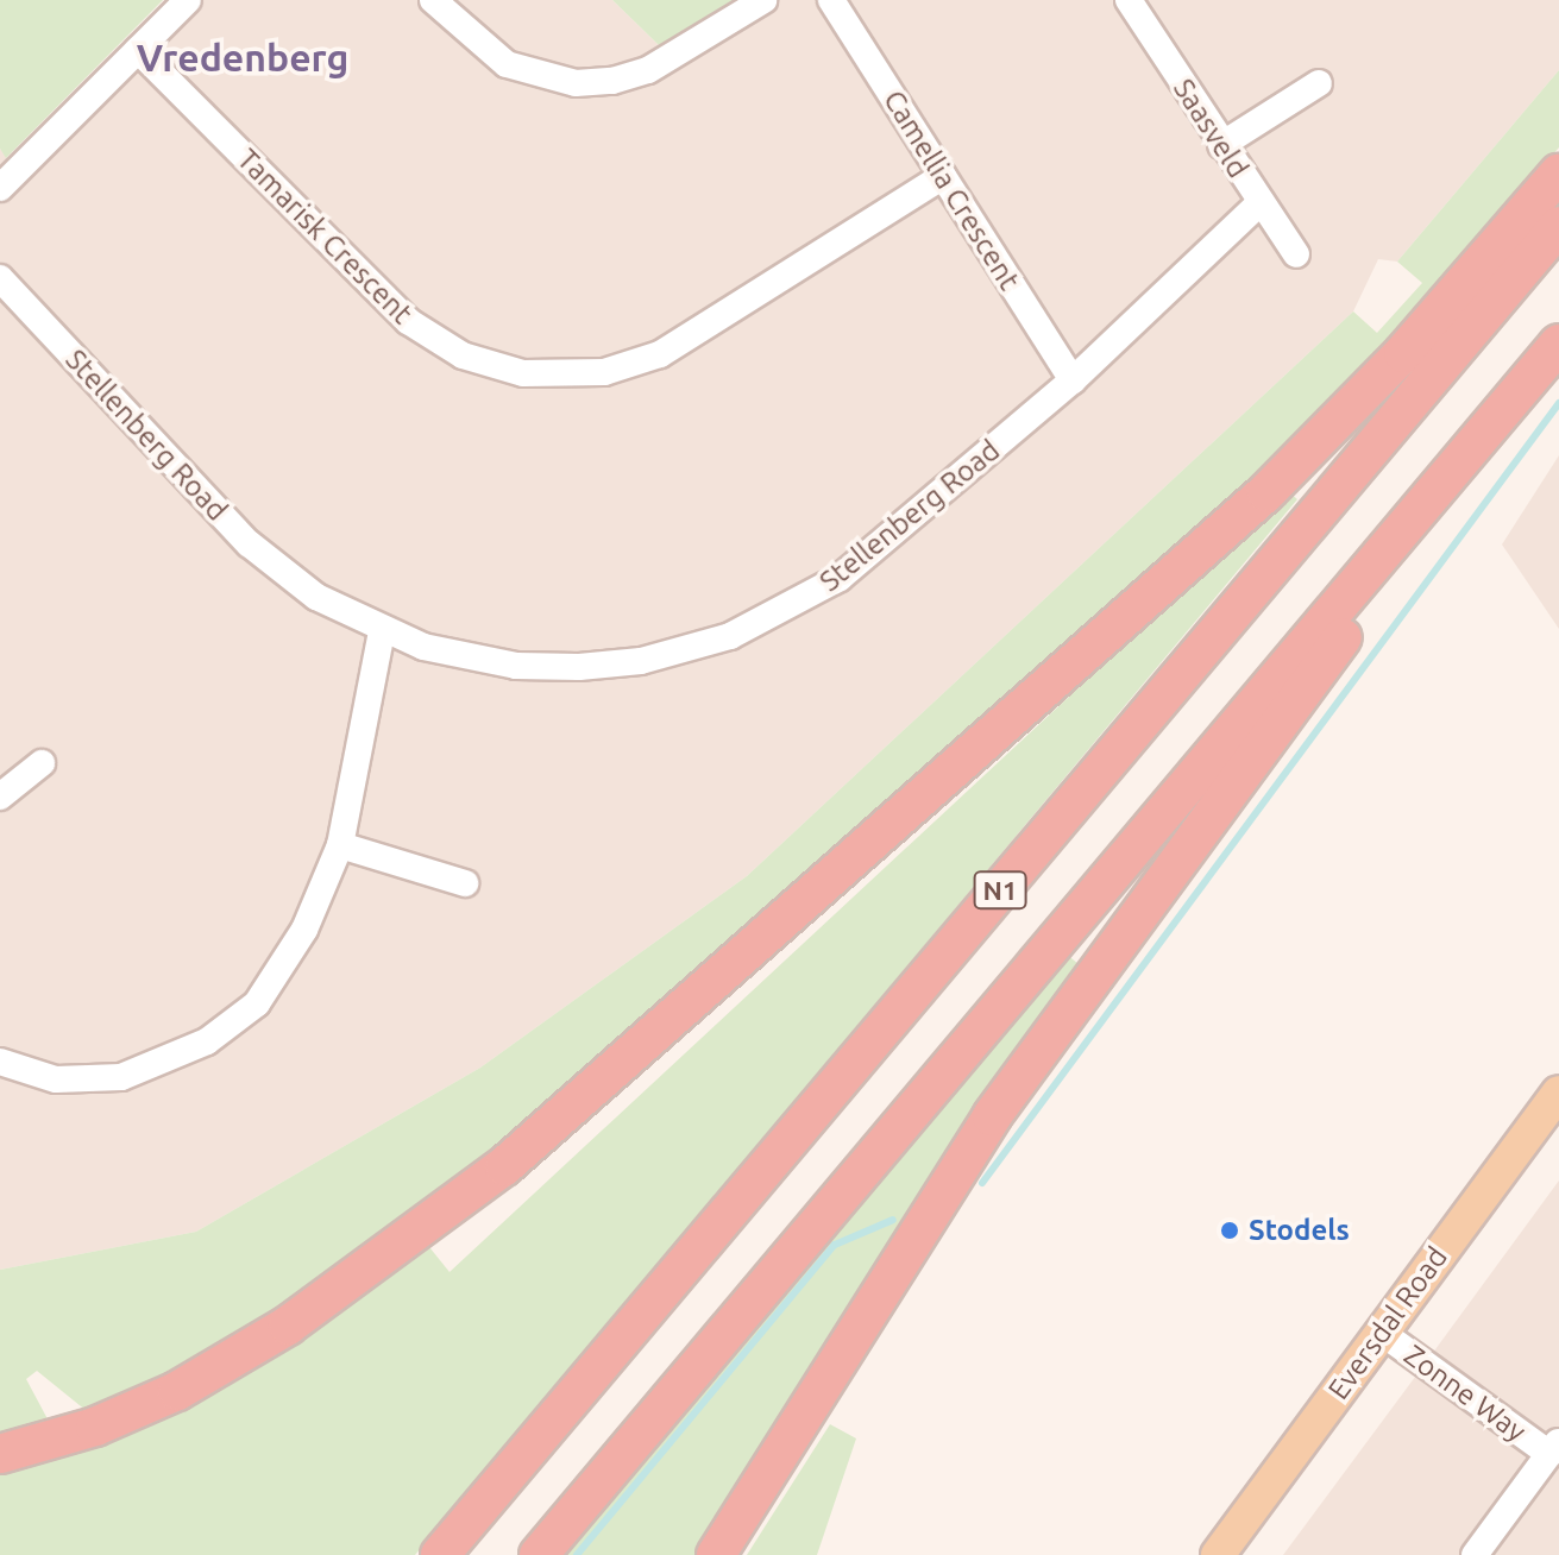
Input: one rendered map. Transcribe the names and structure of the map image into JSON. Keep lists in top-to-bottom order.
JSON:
{
  "streets": {
    "highway": ["N1"],
    "main road": ["Eversdal Road"],
    "street": [
      "Saasveld",
      "Camellia Crescent",
      "Tamarisk Crescent",
      "Stellenberg Road",
      "Zonne Way"
    ]
  },
  "crossings": [
    ["Saasveld", "Stellenberg Road"],
    ["Camellia Crescent", "Tamarisk Crescent"],
    ["Camellia Crescent", "Stellenberg Road"],
    ["Eversdal Road", "Zonne Way"]
  ],
  "districts": ["Vredenberg"],
  "places": ["Stodels"]
}
